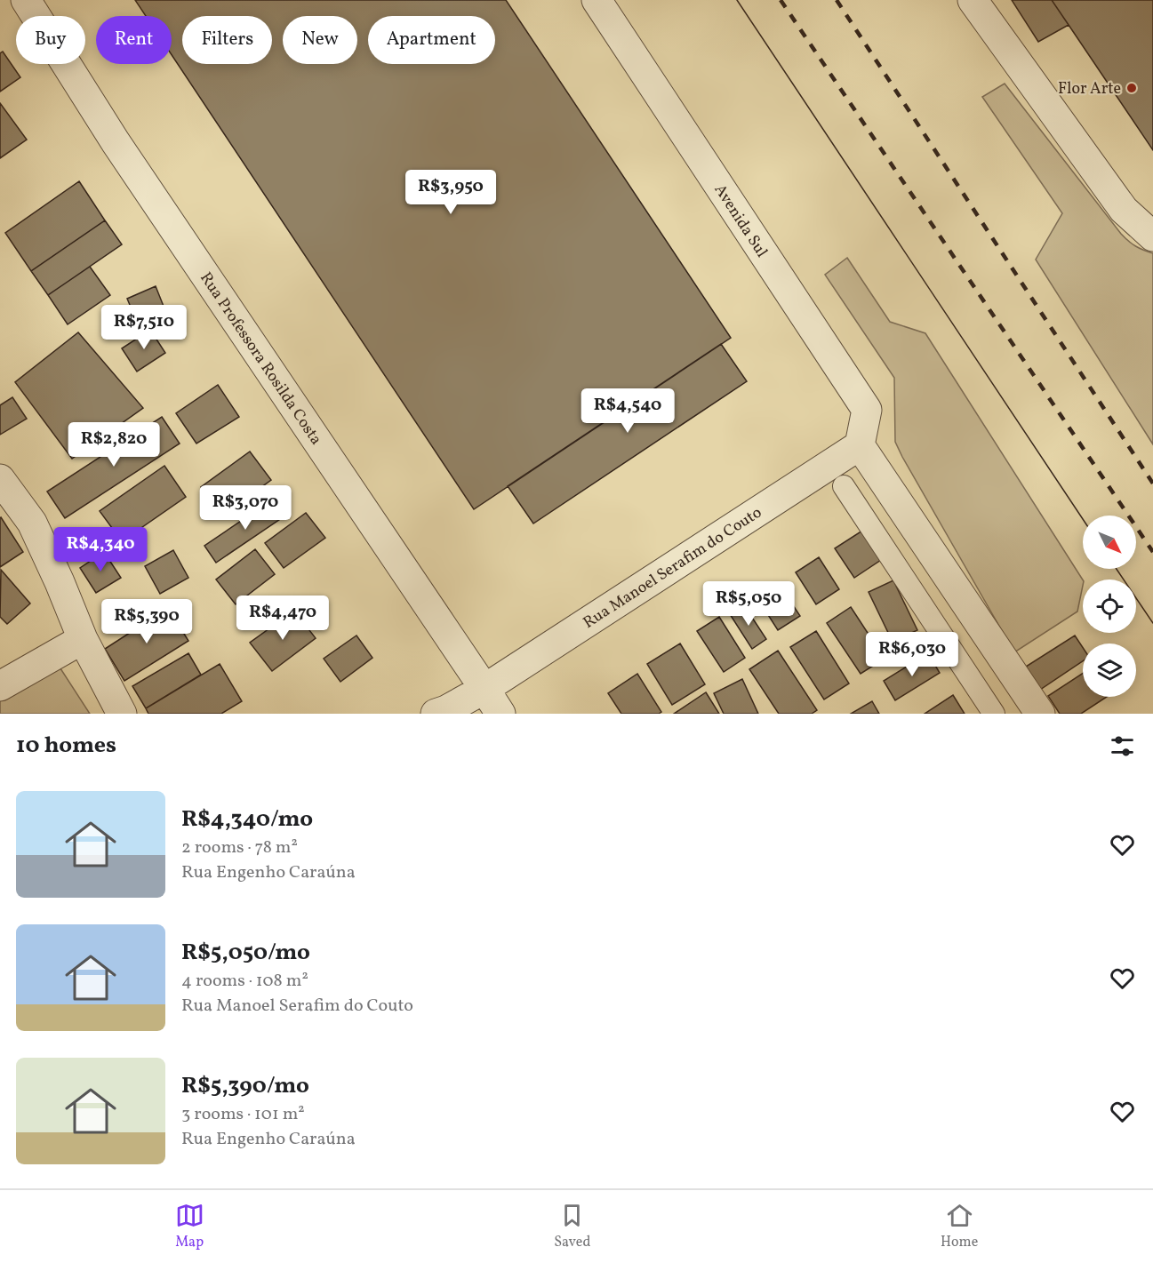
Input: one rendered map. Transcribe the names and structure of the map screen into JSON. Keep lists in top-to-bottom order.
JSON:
{
  "streets": {
    "street": ["Avenida Sul", "Rua Professora Rosilda Costa", "Rua Manoel Serafim do Couto"]
  },
  "crossings": [
    ["Avenida Sul", "Rua Manoel Serafim do Couto"],
    ["Rua Professora Rosilda Costa", "Rua Manoel Serafim do Couto"]
  ],
  "places": ["Flor Arte"],
  "north": "bottom right",
  "page": {
    "chip": [
      "Buy",
      "Rent",
      "Filters",
      "New",
      "Apartment"
    ],
    "price": [
      "R$3,950",
      "R$7,510",
      "R$4,540",
      "R$2,820",
      "R$3,070",
      "R$4,340",
      "R$5,050",
      "R$4,470",
      "R$5,390",
      "R$6,030"
    ],
    "heading": "10 homes",
    "list": [
      {
        "name": "R$4,340/mo",
        "note": "2 rooms · 78 m² · Rua Engenho Caraúna"
      },
      {
        "name": "R$5,050/mo",
        "note": "4 rooms · 108 m² · Rua Manoel Serafim do Couto"
      },
      {
        "name": "R$5,390/mo",
        "note": "3 rooms · 101 m² · Rua Engenho Caraúna"
      }
    ],
    "tabs": ["Map", "Saved", "Home"]
  }
}
